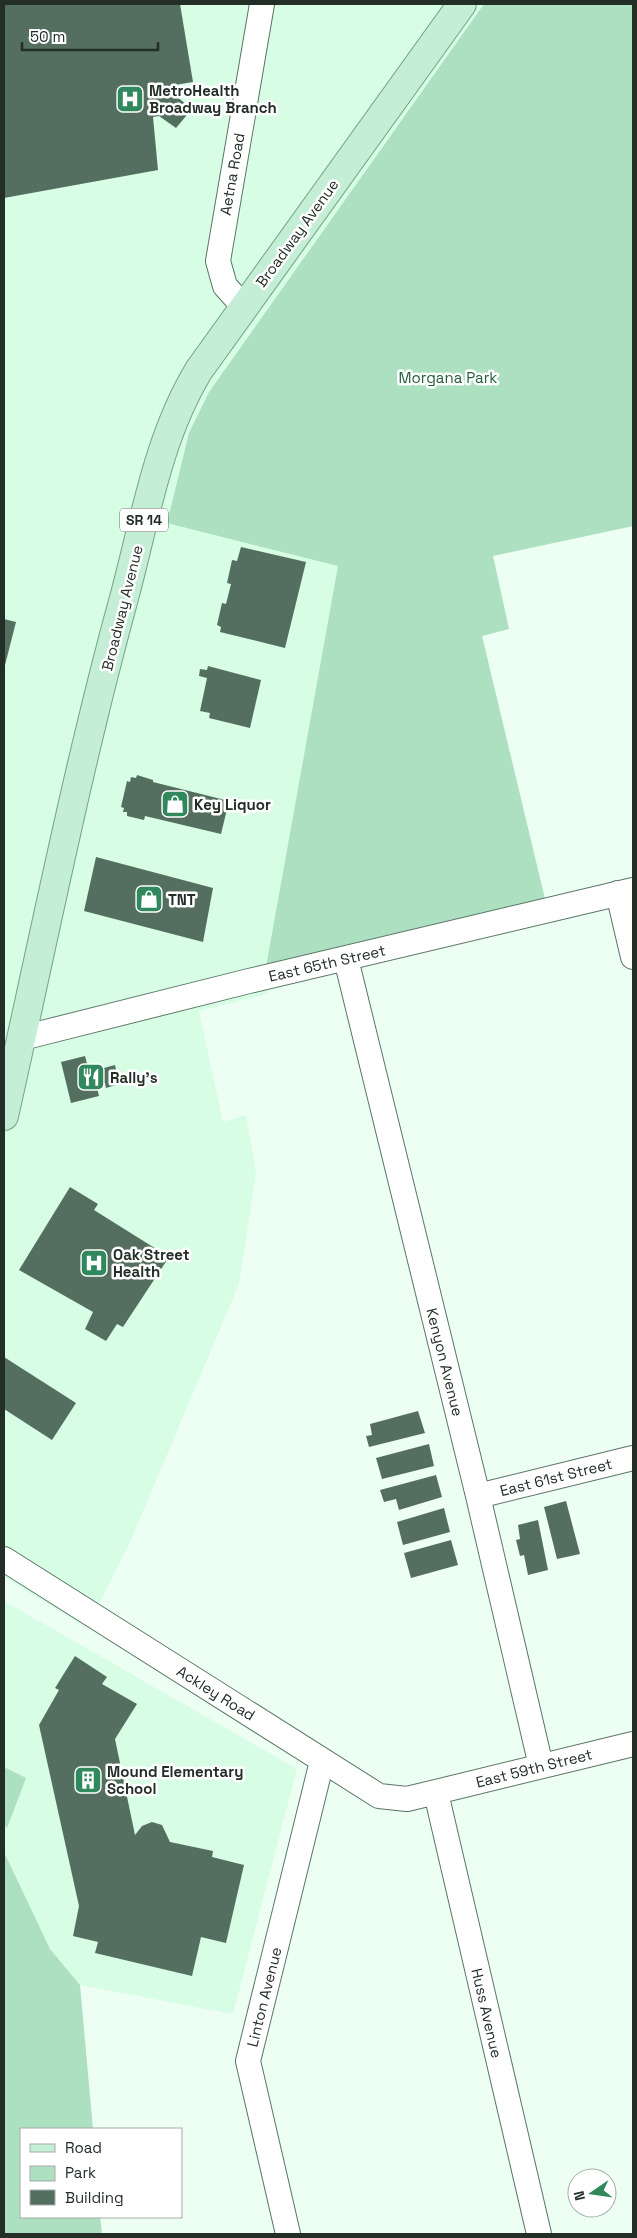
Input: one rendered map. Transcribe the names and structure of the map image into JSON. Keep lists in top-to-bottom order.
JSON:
{
  "streets": {
    "main road": ["Broadway Avenue", "SR 14"],
    "street": [
      "Aetna Road",
      "East 65th Street",
      "Kenyon Avenue",
      "East 61st Street",
      "Ackley Road",
      "East 59th Street",
      "Linton Avenue",
      "Huss Avenue"
    ]
  },
  "crossings": [
    ["Aetna Road", "Broadway Avenue"],
    ["Broadway Avenue", "East 65th Street"],
    ["East 65th Street", "Kenyon Avenue"],
    ["Kenyon Avenue", "East 61st Street"],
    ["Kenyon Avenue", "East 59th Street"],
    ["Ackley Road", "East 59th Street"],
    ["Ackley Road", "Linton Avenue"],
    ["Ackley Road", "Huss Avenue"],
    ["East 59th Street", "Huss Avenue"]
  ],
  "parks": ["Morgana Park"],
  "places": {
    "hospital": ["MetroHealth Broadway Branch", "Oak Street Health"],
    "shop": ["Key Liquor", "TNT"],
    "restaurant": ["Rally's"],
    "building": ["Mound Elementary School"]
  },
  "legend": ["Road", "Park", "Building"],
  "scale_bar": "50 m",
  "north": "left"
}
